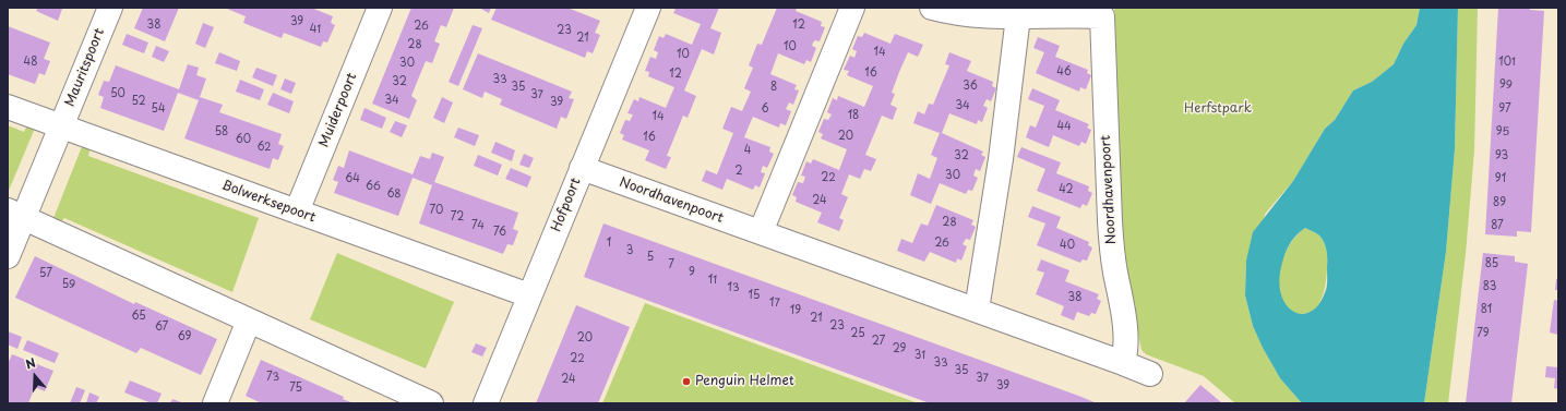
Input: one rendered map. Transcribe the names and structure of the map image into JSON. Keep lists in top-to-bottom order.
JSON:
{
  "streets": {
    "street": [
      "Mauritspoort",
      "Muiderpoort",
      "Noordhavenpoort",
      "Bolwerksepoort",
      "Hofpoort"
    ]
  },
  "crossings": [
    ["Mauritspoort", "Bolwerksepoort"],
    ["Muiderpoort", "Bolwerksepoort"],
    ["Noordhavenpoort", "Hofpoort"],
    ["Bolwerksepoort", "Hofpoort"]
  ],
  "parks": ["Herfstpark"],
  "places": ["Penguin Helmet"],
  "house_numbers": [
    "39",
    "38",
    "12",
    "26",
    "41",
    "23",
    "21",
    "28",
    "10",
    "14",
    "10",
    "48",
    "101",
    "30",
    "46",
    "16",
    "12",
    "33",
    "32",
    "99",
    "36",
    "35",
    "8",
    "50",
    "37",
    "34",
    "52",
    "39",
    "34",
    "54",
    "6",
    "97",
    "18",
    "14",
    "44",
    "58",
    "95",
    "20",
    "16",
    "60",
    "62",
    "4",
    "32",
    "93",
    "2",
    "30",
    "22",
    "64",
    "91",
    "66",
    "42",
    "68",
    "24",
    "89",
    "70",
    "72",
    "28",
    "74",
    "87",
    "76",
    "1",
    "26",
    "40",
    "3",
    "5",
    "85",
    "7",
    "9",
    "57",
    "11",
    "59",
    "83",
    "13",
    "15",
    "38",
    "17",
    "81",
    "19",
    "65",
    "21",
    "23",
    "67",
    "25",
    "79",
    "69",
    "20",
    "27",
    "29",
    "31",
    "22",
    "33",
    "35",
    "73",
    "37",
    "24",
    "39",
    "75"
  ],
  "north": "top"
}
